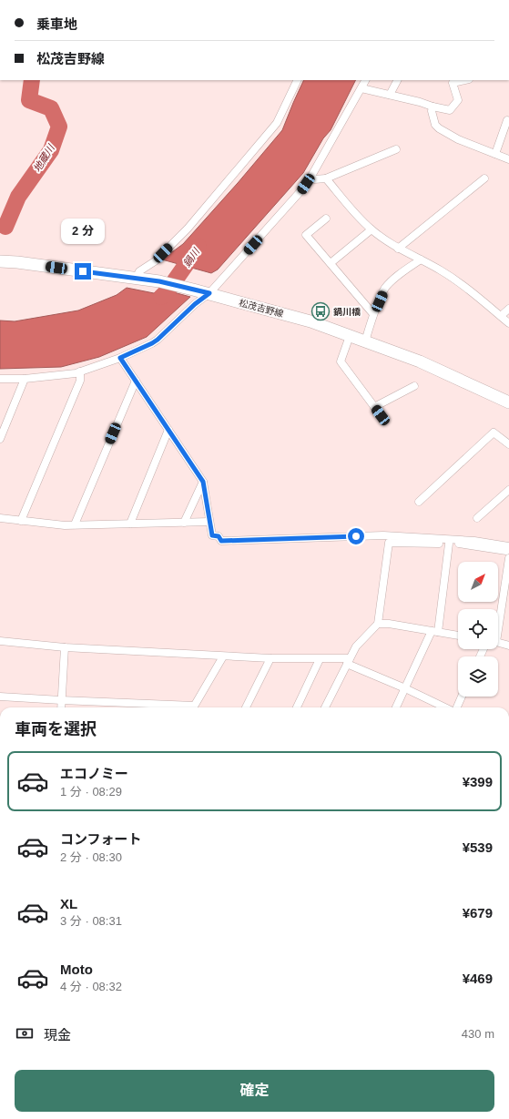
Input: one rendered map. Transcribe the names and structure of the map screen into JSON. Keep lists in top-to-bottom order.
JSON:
{
  "streets": {
    "main road": ["松茂吉野線"]
  },
  "water": ["地蔵川", "鍋川"],
  "places": {
    "bus stop": ["鍋川橋"]
  },
  "north": "top right",
  "page": {
    "banner": ["乗車地", "松茂吉野線"],
    "bubble": "2 分",
    "heading": "車両を選択",
    "list": [
      {
        "name": "エコノミー",
        "note": "1 分 · 08:29",
        "value": "¥399"
      },
      {
        "name": "コンフォート",
        "note": "2 分 · 08:30",
        "value": "¥539"
      },
      {
        "name": "XL",
        "note": "3 分 · 08:31",
        "value": "¥679"
      },
      {
        "name": "Moto",
        "note": "4 分 · 08:32",
        "value": "¥469"
      }
    ],
    "pay": ["現金", "430 m"],
    "buttons": "確定"
  }
}
